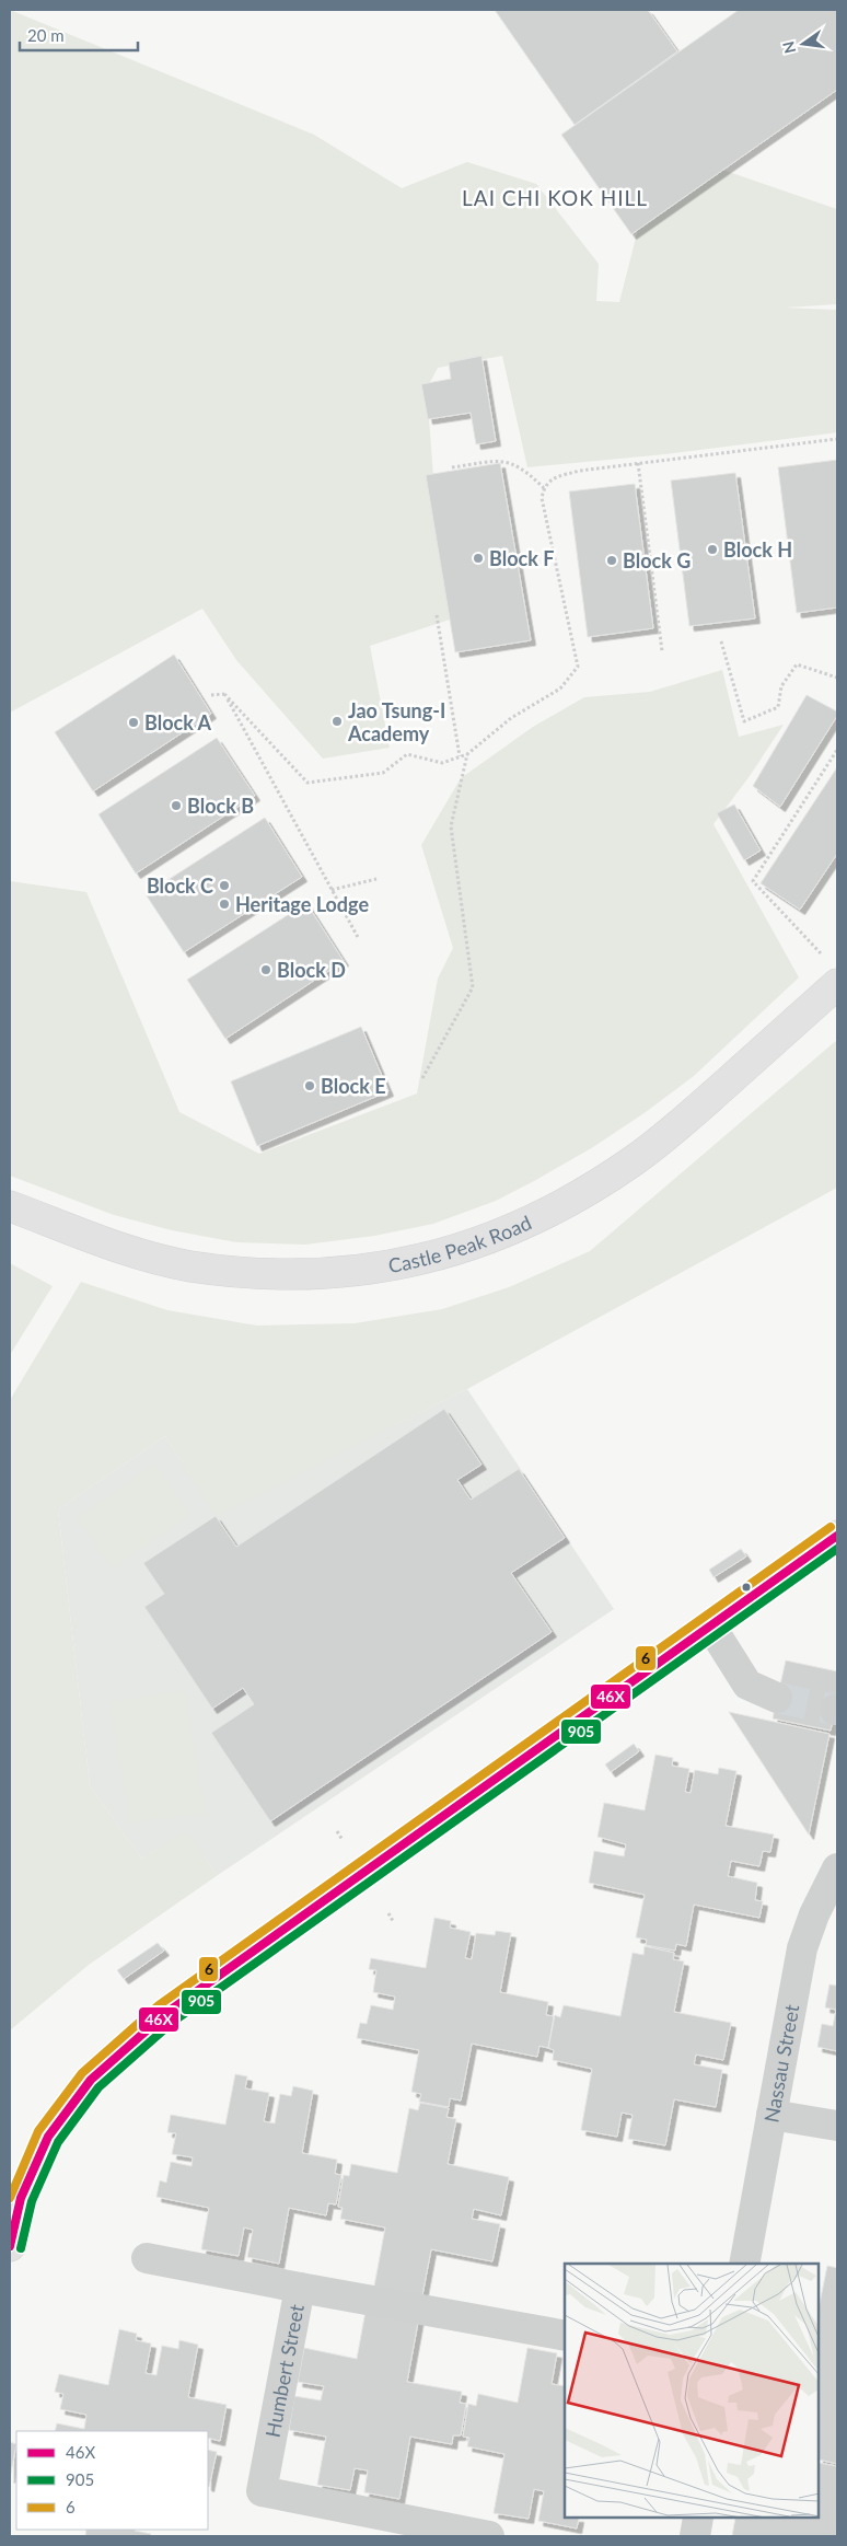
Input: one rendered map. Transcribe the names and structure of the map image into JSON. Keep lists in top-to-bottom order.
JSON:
{
  "streets": {
    "main road": ["Castle Peak Road"],
    "street": ["Nassau Street", "Humbert Street"]
  },
  "districts": ["LAI CHI KOK HILL"],
  "places": [
    "Block H",
    "Block F",
    "Block G",
    "Jao Tsung-I Academy",
    "Block A",
    "Block B",
    "Block C",
    "Heritage Lodge",
    "Block D",
    "Block E"
  ],
  "lines": ["transit line 6", "transit line 46X", "transit line 905"],
  "legend": ["46X", "905", "6"],
  "scale_bar": "20 m",
  "north": "left"
}
